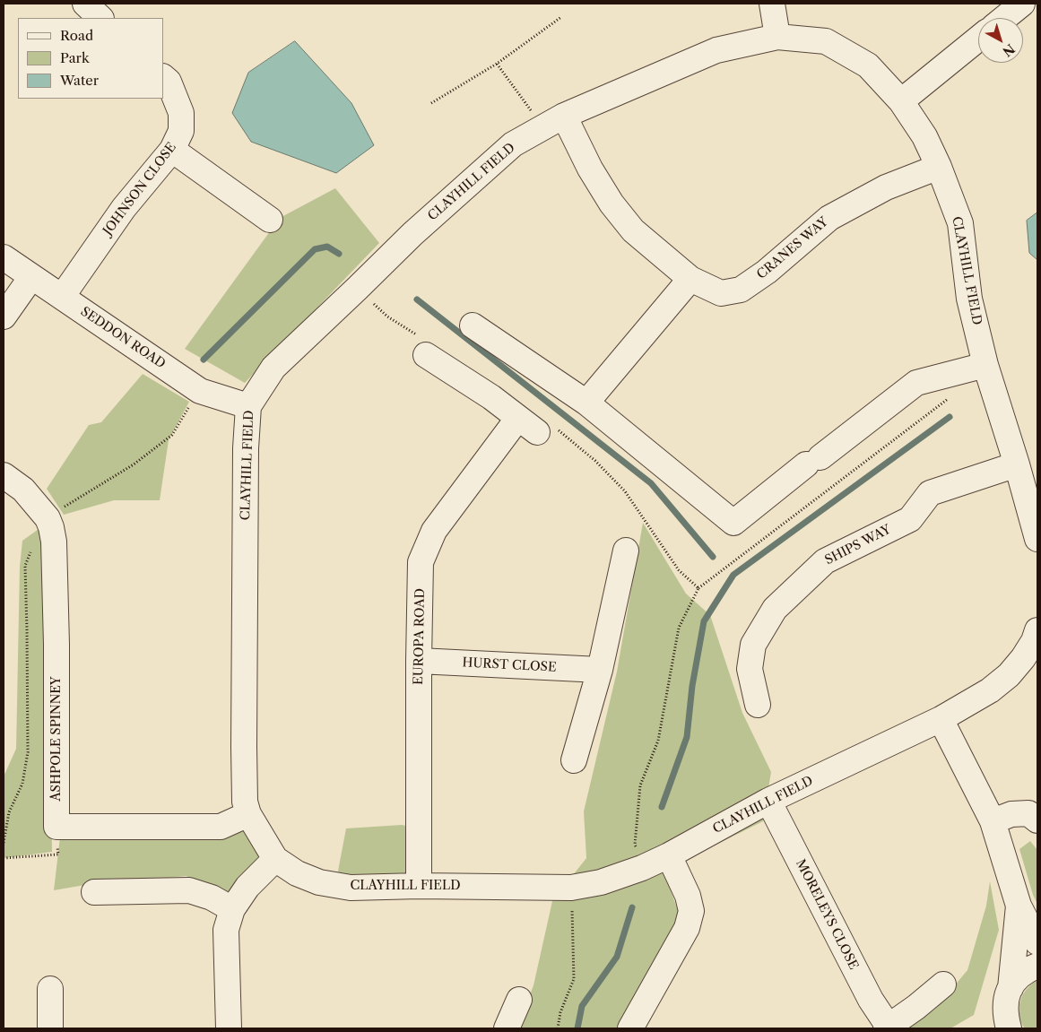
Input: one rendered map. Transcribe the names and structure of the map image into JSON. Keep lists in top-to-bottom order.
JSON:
{
  "streets": {
    "street": [
      "CLAYHILL FIELD",
      "JOHNSON CLOSE",
      "CRANES WAY",
      "SEDDON ROAD",
      "SHIPS WAY",
      "EUROPA ROAD",
      "HURST CLOSE",
      "ASHPOLE SPINNEY",
      "MORELEYS CLOSE"
    ]
  },
  "crossings": [
    ["CLAYHILL FIELD", "CRANES WAY"],
    ["CLAYHILL FIELD", "SEDDON ROAD"],
    ["CLAYHILL FIELD", "SHIPS WAY"],
    ["CLAYHILL FIELD", "EUROPA ROAD"],
    ["CLAYHILL FIELD", "MORELEYS CLOSE"],
    ["JOHNSON CLOSE", "SEDDON ROAD"],
    ["EUROPA ROAD", "HURST CLOSE"]
  ],
  "legend": ["Road", "Park", "Water"],
  "north": "bottom right"
}
